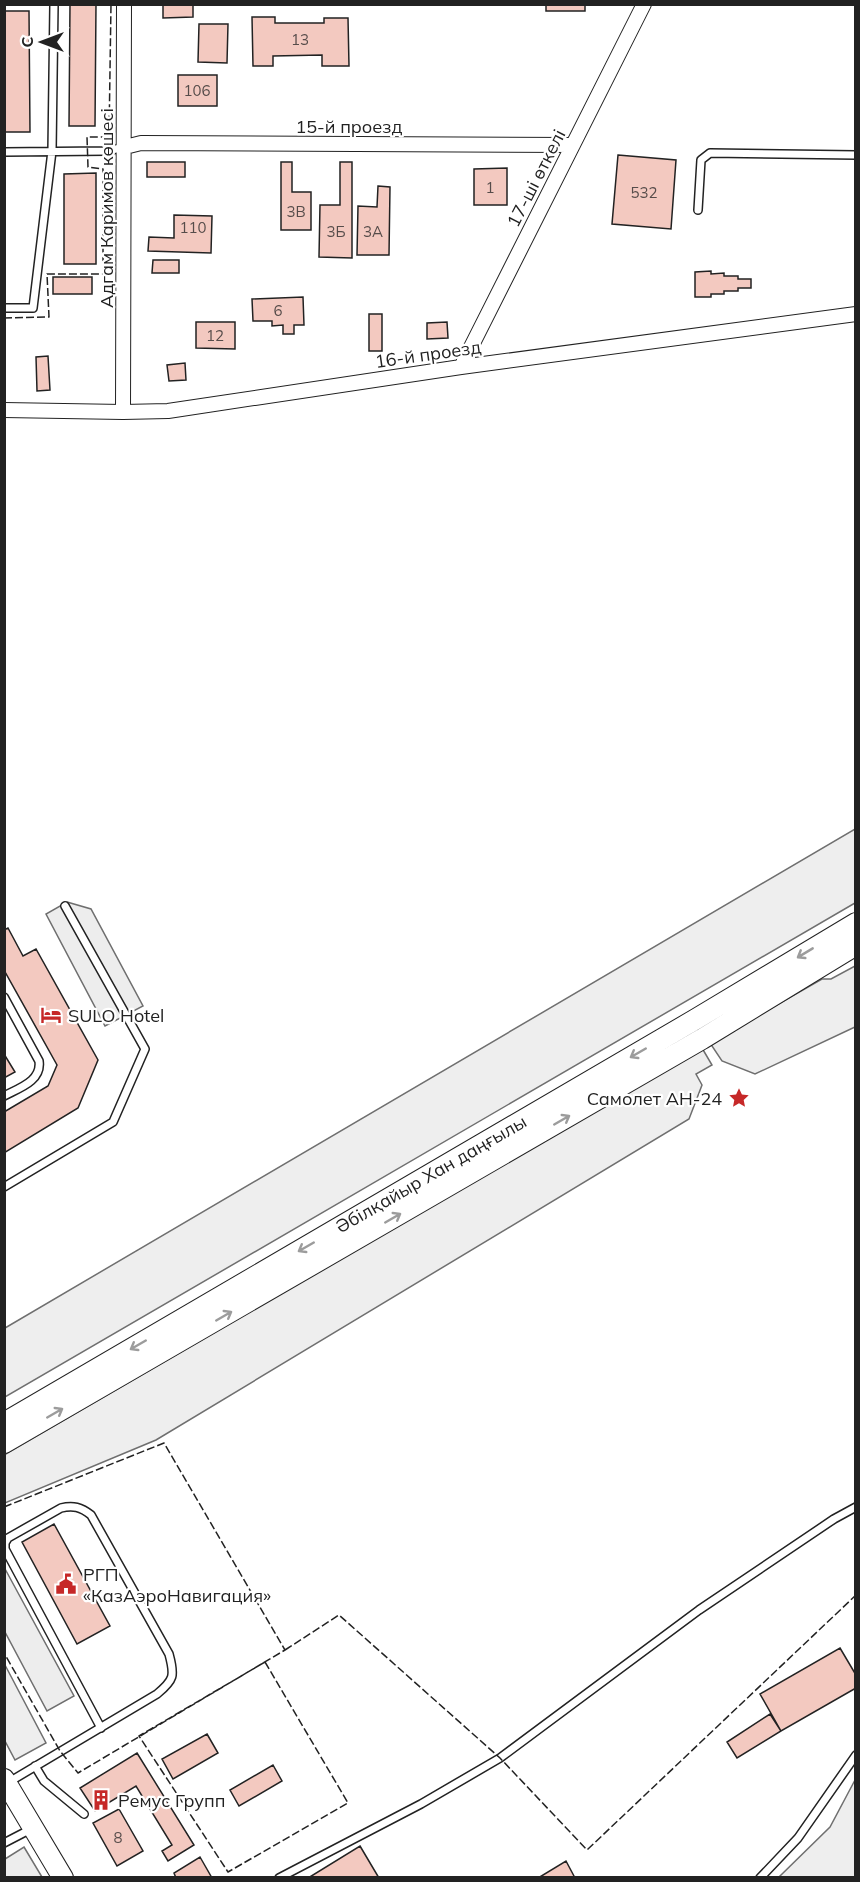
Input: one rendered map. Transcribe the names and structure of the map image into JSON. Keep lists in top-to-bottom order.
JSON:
{
  "streets": {
    "street": [
      "15-й проезд",
      "17-ші өткелі",
      "Адгам Каримов көшесі",
      "16-й проезд",
      "Әбілқайыр Хан даңғылы"
    ]
  },
  "crossings": [
    ["15-й проезд", "17-ші өткелі"],
    ["15-й проезд", "Адгам Каримов көшесі"],
    ["17-ші өткелі", "16-й проезд"],
    ["Адгам Каримов көшесі", "16-й проезд"]
  ],
  "places": {
    "hotel": ["SULO Hotel"],
    "place": ["Самолет АН-24"],
    "public building": ["РГП «КазАэроНавигация»"],
    "building": ["Ремус Групп"]
  },
  "house_numbers": [
    "13",
    "106",
    "1",
    "532",
    "3В",
    "110",
    "3Б",
    "3А",
    "6",
    "12",
    "8"
  ],
  "north": "left"
}
